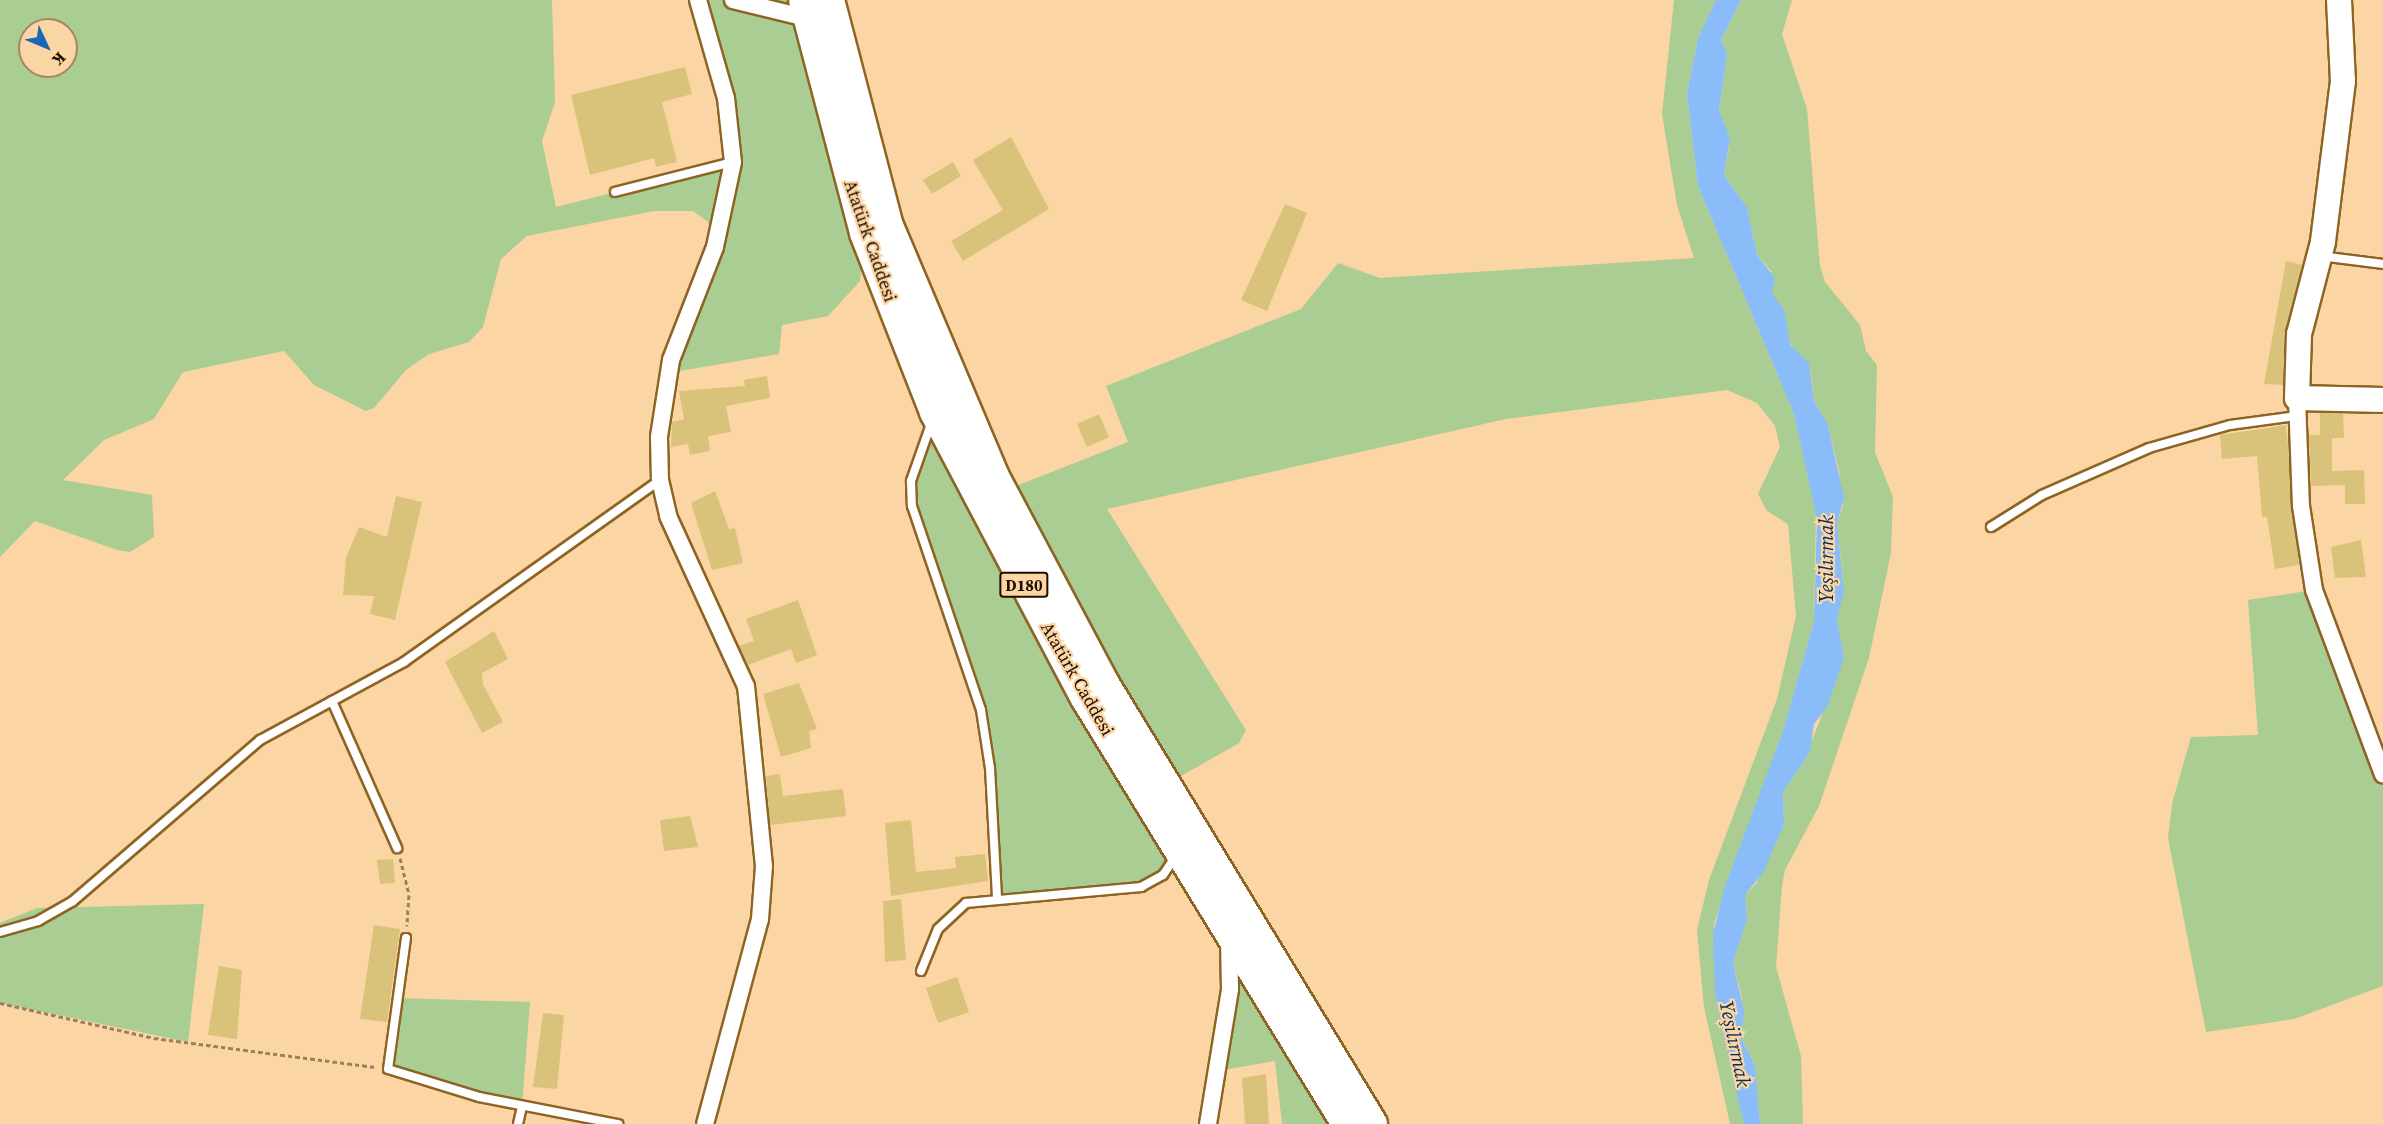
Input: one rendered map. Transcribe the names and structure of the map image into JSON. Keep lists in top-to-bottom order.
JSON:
{
  "streets": {
    "highway": ["Atatürk Caddesi", "D180"]
  },
  "water": ["Yeşilırmak"],
  "north": "bottom right"
}
